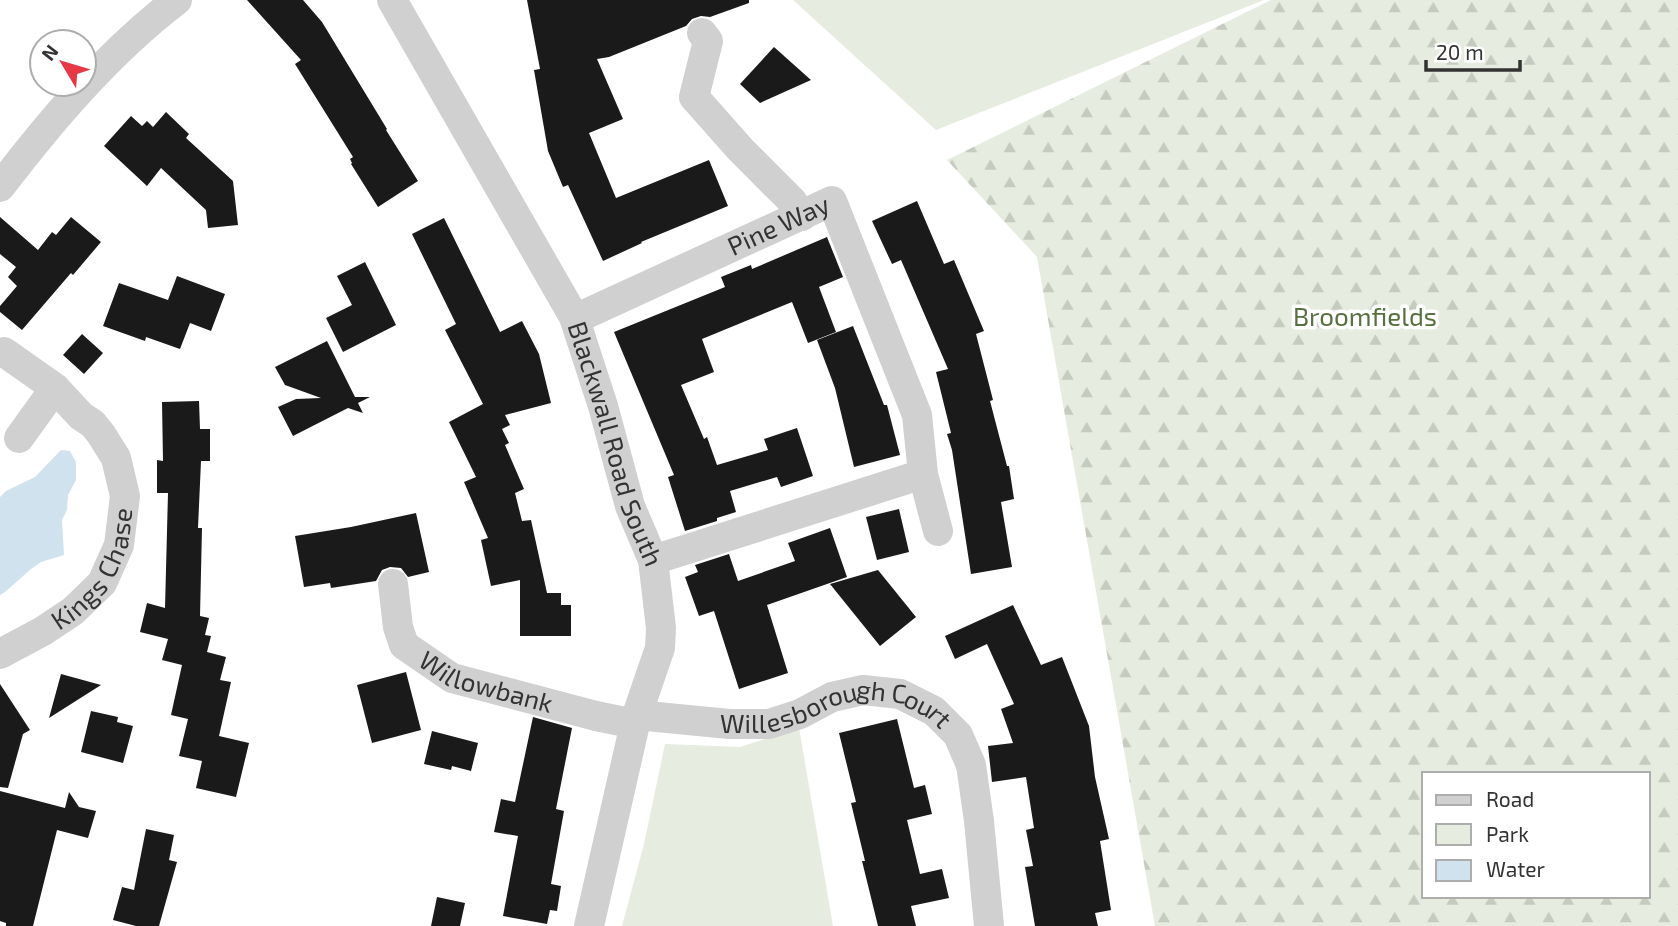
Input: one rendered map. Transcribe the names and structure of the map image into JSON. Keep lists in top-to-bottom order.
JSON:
{
  "streets": {
    "street": [
      "Pine Way",
      "Blackwall Road South",
      "Kings Chase",
      "Willowbank",
      "Willesborough Court"
    ]
  },
  "crossings": [
    ["Pine Way", "Blackwall Road South"],
    ["Blackwall Road South", "Willowbank"],
    ["Blackwall Road South", "Willesborough Court"],
    ["Willowbank", "Willesborough Court"]
  ],
  "parks": ["Broomfields"],
  "legend": ["Road", "Park", "Water"],
  "scale_bar": "20 m",
  "north": "top left"
}
